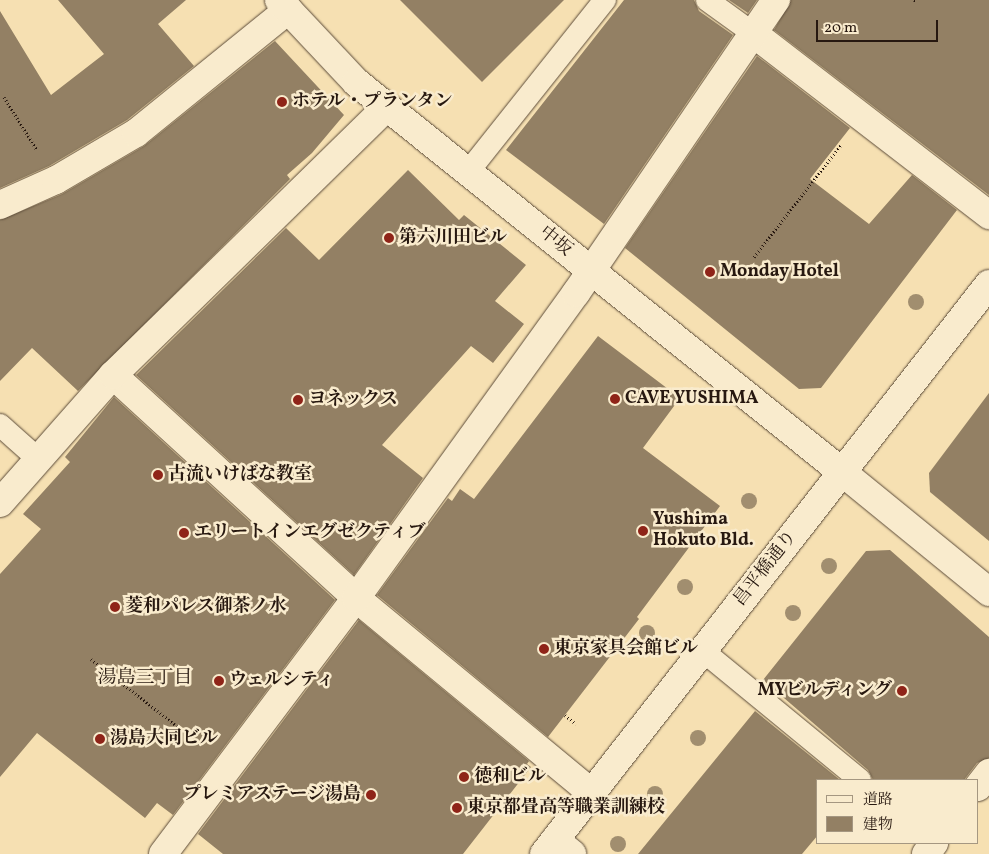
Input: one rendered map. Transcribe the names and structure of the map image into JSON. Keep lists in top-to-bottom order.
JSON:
{
  "streets": {
    "street": ["中坂", "昌平橋通り"]
  },
  "crossings": [
    ["中坂", "昌平橋通り"]
  ],
  "districts": ["湯島三丁目"],
  "places": [
    "ホテル・プランタン",
    "第六川田ビル",
    "Monday Hotel",
    "CAVE YUSHIMA",
    "ヨネックス",
    "古流いけばな教室",
    "Yushima Hokuto Bld.",
    "エリートインエグゼクティブ",
    "菱和パレス御茶ノ水",
    "東京家具会館ビル",
    "ウェルシティ",
    "MYビルディング",
    "湯島大同ビル",
    "徳和ビル",
    "プレミアステージ湯島",
    "東京都畳高等職業訓練校"
  ],
  "legend": ["道路", "建物"],
  "scale_bar": "20 m"
}
